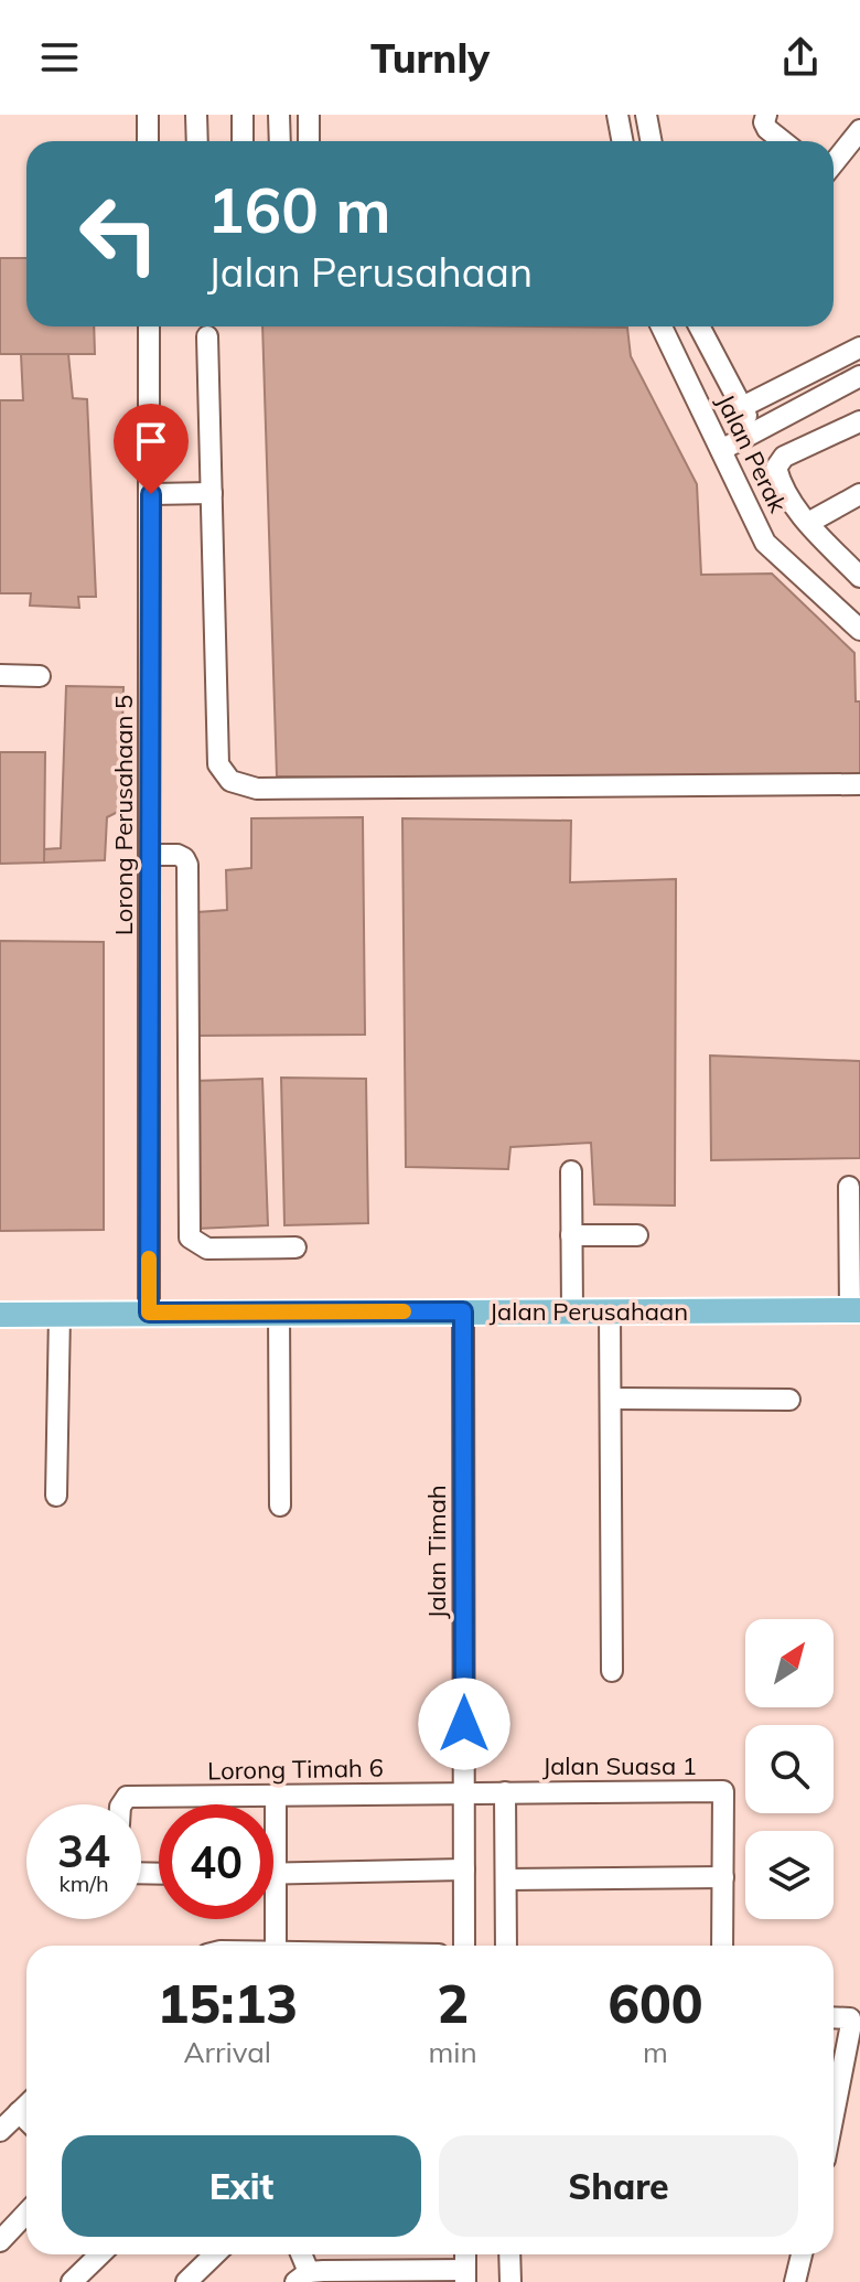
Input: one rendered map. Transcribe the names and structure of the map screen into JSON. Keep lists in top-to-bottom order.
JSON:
{
  "streets": {
    "main road": ["Jalan Perusahaan"],
    "street": [
      "Jalan Perak",
      "Lorong Perusahaan 5",
      "Jalan Timah",
      "Jalan Suasa 1",
      "Lorong Timah 6"
    ]
  },
  "crossings": [
    ["Lorong Perusahaan 5", "Jalan Perusahaan"],
    ["Jalan Perusahaan", "Jalan Timah"],
    ["Jalan Timah", "Jalan Suasa 1"],
    ["Jalan Timah", "Lorong Timah 6"],
    ["Jalan Suasa 1", "Lorong Timah 6"]
  ],
  "north": "top right",
  "page": {
    "header": "Turnly",
    "turn": ["160 m", "Jalan Perusahaan"],
    "speed": "34 km/h",
    "limit": "40",
    "eta": [
      "15:13",
      "Arrival",
      "2",
      "min",
      "600",
      "m"
    ],
    "buttons": ["Exit", "Share"]
  }
}
